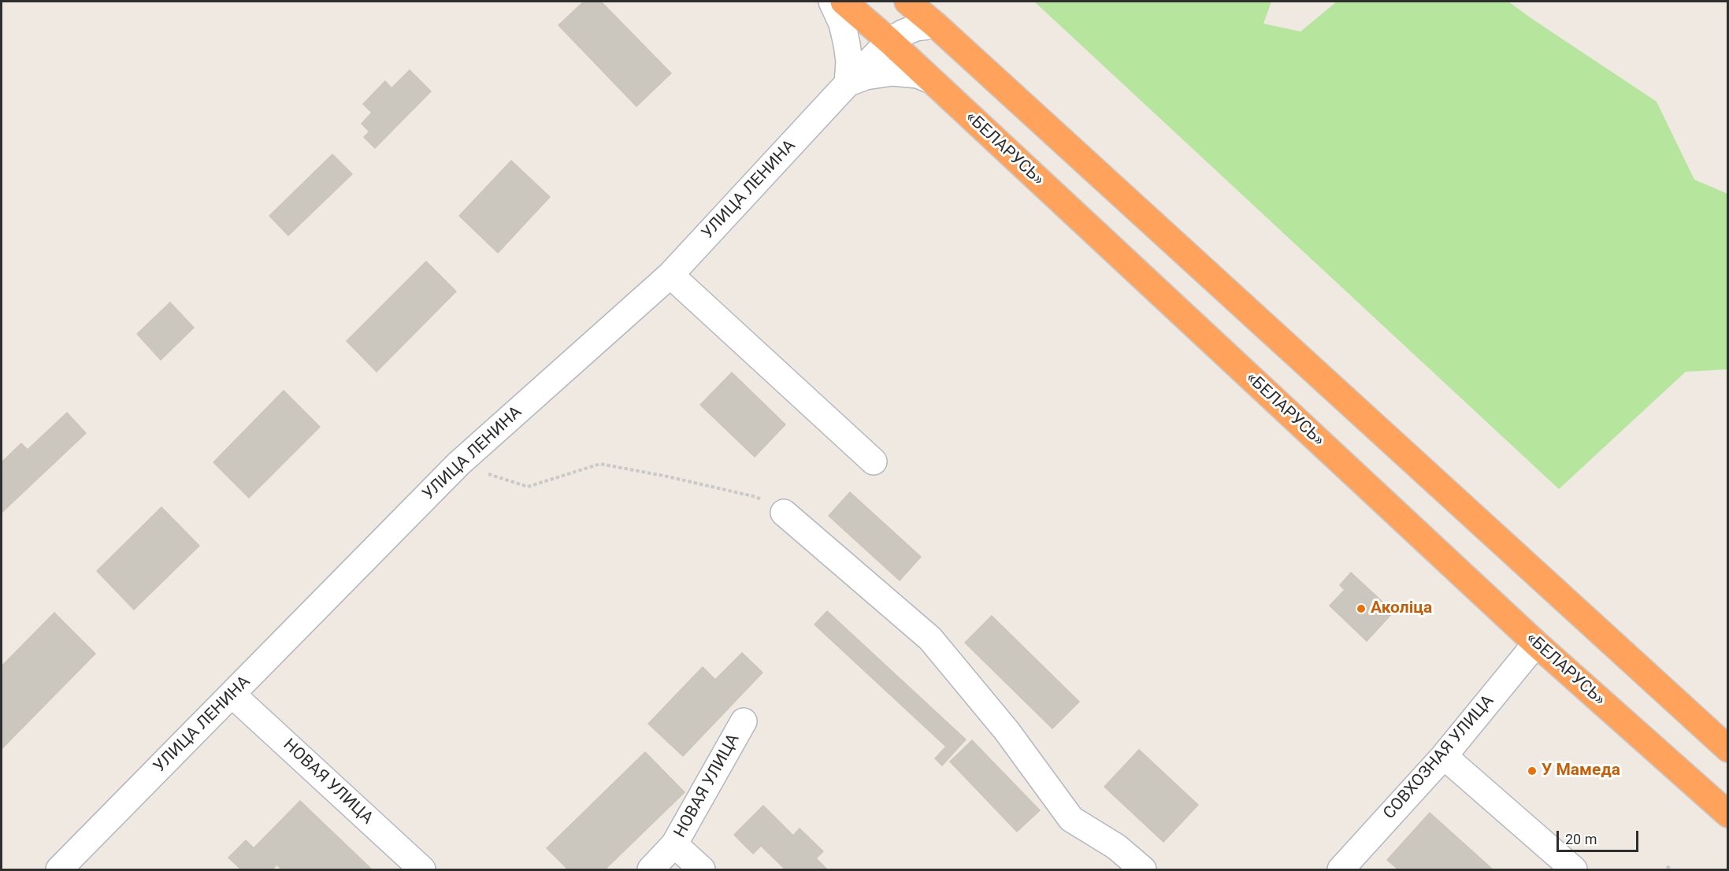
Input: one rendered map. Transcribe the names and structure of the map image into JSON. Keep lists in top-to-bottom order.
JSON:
{
  "streets": {
    "highway": ["«БЕЛАРУСЬ»"],
    "street": ["УЛИЦА ЛЕНИНА", "СОВХОЗНАЯ УЛИЦА", "НОВАЯ УЛИЦА"]
  },
  "crossings": [
    ["«БЕЛАРУСЬ»", "УЛИЦА ЛЕНИНА"],
    ["«БЕЛАРУСЬ»", "СОВХОЗНАЯ УЛИЦА"],
    ["УЛИЦА ЛЕНИНА", "НОВАЯ УЛИЦА"]
  ],
  "places": ["Аколiца", "У Мамеда"],
  "scale_bar": "20 m"
}
